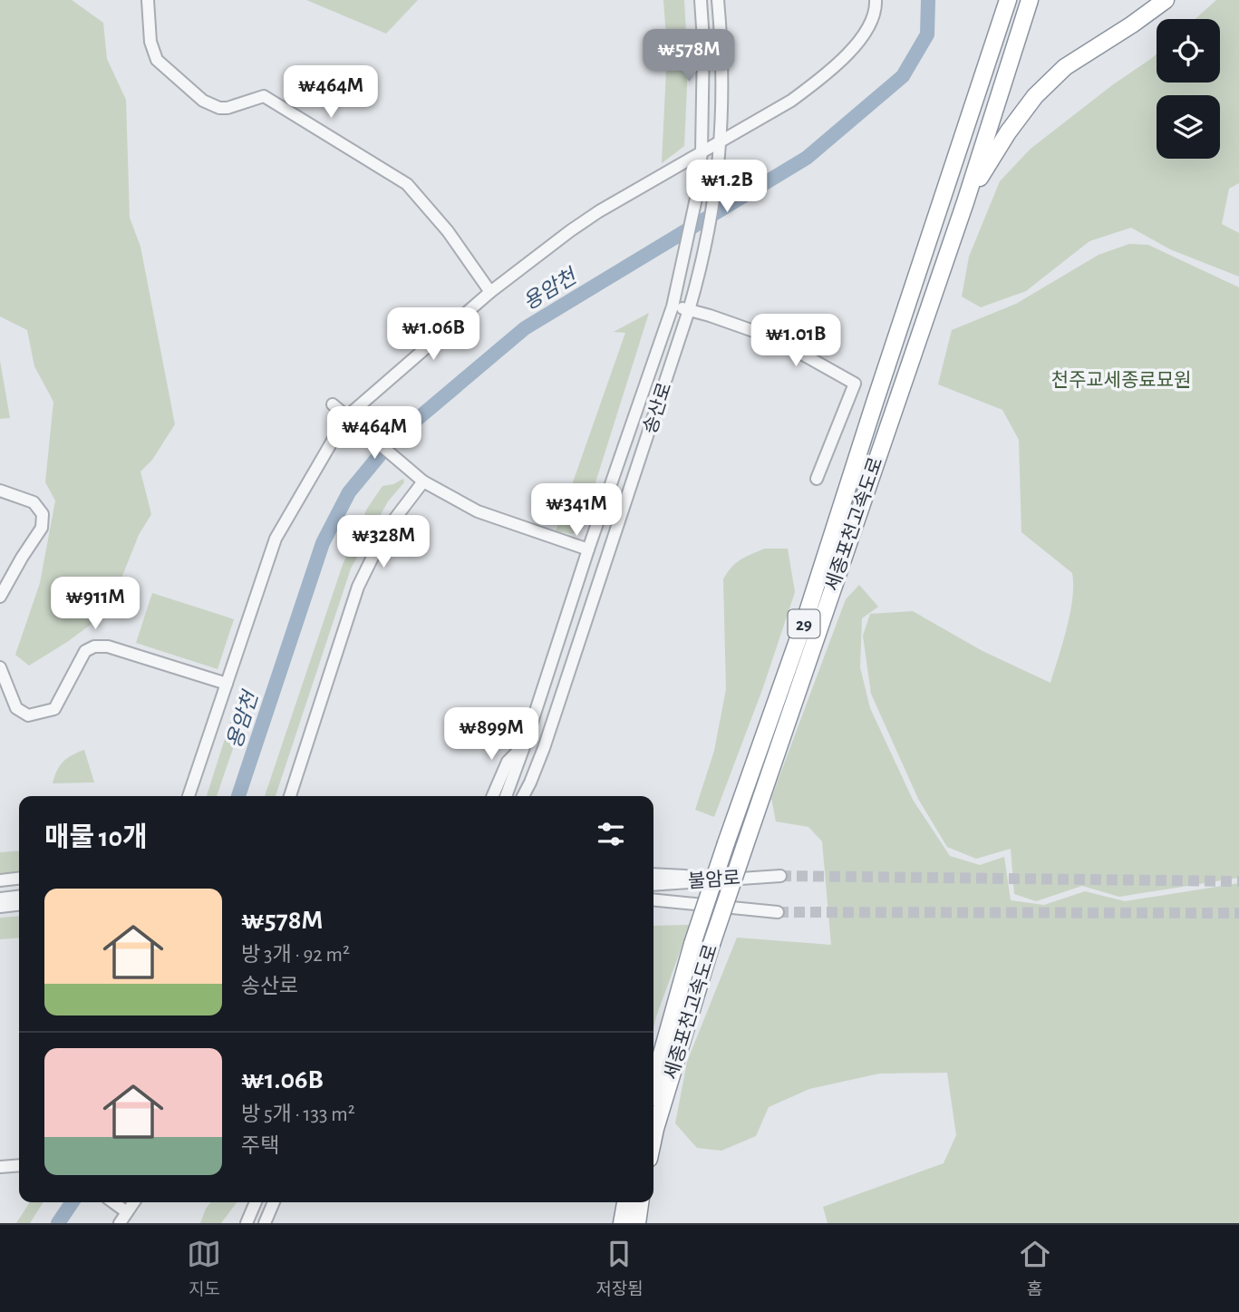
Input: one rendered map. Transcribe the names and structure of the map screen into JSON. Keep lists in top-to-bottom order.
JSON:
{
  "streets": {
    "highway": ["세종포천고속도로", "29"],
    "street": ["송산로", "불암로"]
  },
  "water": ["용암천"],
  "parks": ["천주교세종료묘원"],
  "page": {
    "price": [
      "₩578M",
      "₩464M",
      "₩1.2B",
      "₩1.06B",
      "₩1.01B",
      "₩464M",
      "₩341M",
      "₩328M",
      "₩911M",
      "₩899M"
    ],
    "heading": "매물 10개",
    "list": [
      {
        "name": "₩578M",
        "note": "방 3개 · 92 m² · 송산로"
      },
      {
        "name": "₩1.06B",
        "note": "방 5개 · 133 m² · 주택"
      }
    ],
    "tabs": ["지도", "저장됨", "홈"]
  }
}
